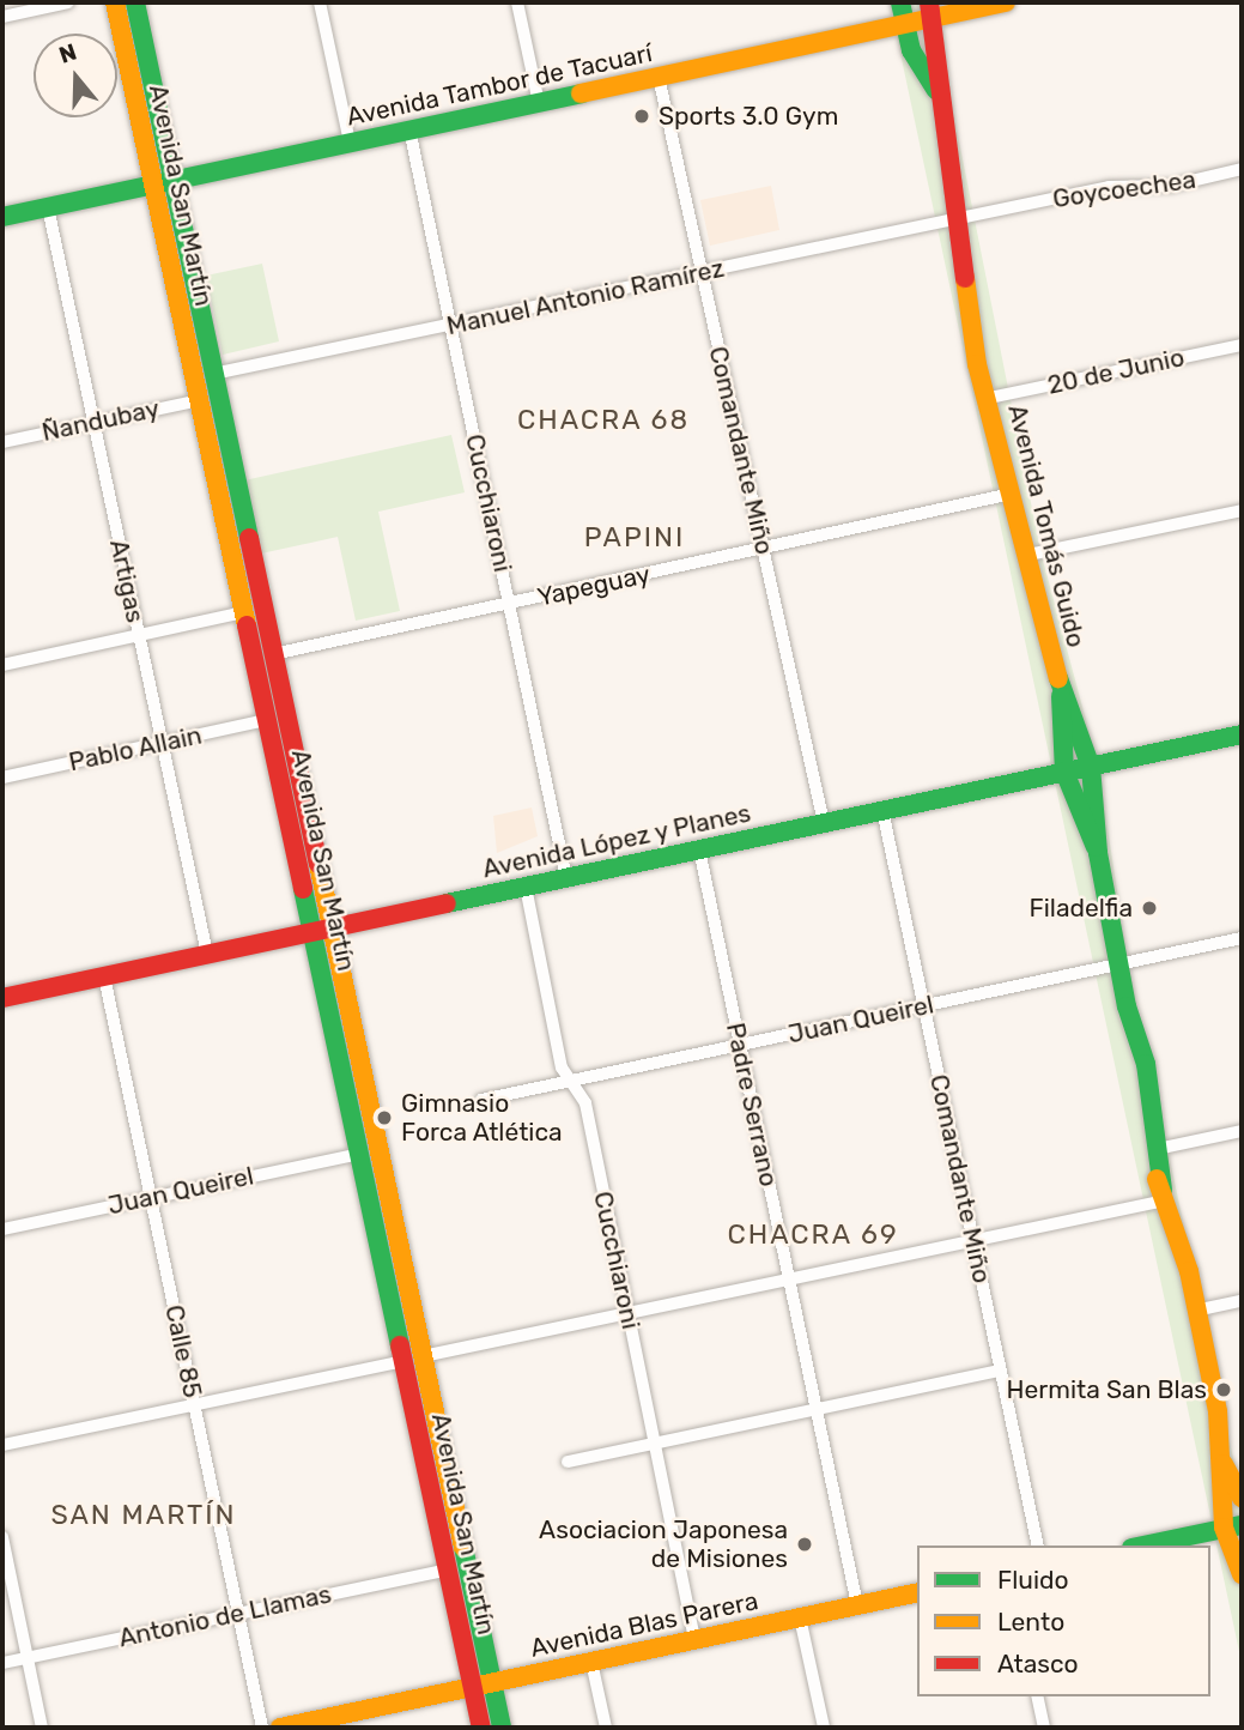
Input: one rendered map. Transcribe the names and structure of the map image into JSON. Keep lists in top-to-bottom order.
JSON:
{
  "streets": {
    "main road": [
      "Avenida Tambor de Tacuarí",
      "Avenida San Martín",
      "Avenida Tomás Guido",
      "Avenida López y Planes",
      "Avenida Blas Parera"
    ],
    "street": [
      "Goycoechea",
      "Manuel Antonio Ramírez",
      "20 de Junio",
      "Ñandubay",
      "Comandante Miño",
      "Cucchiaroni",
      "Artigas",
      "Yapeguay",
      "Pablo Allain",
      "Juan Queirel",
      "Padre Serrano",
      "Calle 85",
      "Antonio de Llamas"
    ]
  },
  "crossings": [
    ["Avenida Tambor de Tacuarí", "Avenida San Martín"],
    ["Avenida Tambor de Tacuarí", "Comandante Miño"],
    ["Avenida Tambor de Tacuarí", "Cucchiaroni"],
    ["Avenida Tambor de Tacuarí", "Avenida Tomás Guido"],
    ["Avenida Tambor de Tacuarí", "Artigas"],
    ["Goycoechea", "Manuel Antonio Ramírez"],
    ["Goycoechea", "Avenida Tomás Guido"],
    ["Avenida San Martín", "Manuel Antonio Ramírez"],
    ["Avenida San Martín", "Ñandubay"],
    ["Avenida San Martín", "Yapeguay"],
    ["Avenida San Martín", "Pablo Allain"],
    ["Avenida San Martín", "Avenida López y Planes"],
    ["Avenida San Martín", "Juan Queirel"],
    ["Avenida San Martín", "Antonio de Llamas"],
    ["Avenida San Martín", "Avenida Blas Parera"],
    ["Manuel Antonio Ramírez", "Comandante Miño"],
    ["Manuel Antonio Ramírez", "Cucchiaroni"],
    ["Manuel Antonio Ramírez", "Avenida Tomás Guido"],
    ["20 de Junio", "Avenida Tomás Guido"],
    ["Ñandubay", "Artigas"],
    ["Comandante Miño", "Yapeguay"],
    ["Comandante Miño", "Avenida López y Planes"],
    ["Comandante Miño", "Juan Queirel"],
    ["Cucchiaroni", "Yapeguay"],
    ["Cucchiaroni", "Avenida López y Planes"],
    ["Cucchiaroni", "Juan Queirel"],
    ["Cucchiaroni", "Avenida Blas Parera"],
    ["Avenida Tomás Guido", "Yapeguay"],
    ["Avenida Tomás Guido", "Avenida López y Planes"],
    ["Avenida Tomás Guido", "Juan Queirel"],
    ["Artigas", "Pablo Allain"],
    ["Artigas", "Avenida López y Planes"],
    ["Avenida López y Planes", "Padre Serrano"],
    ["Avenida López y Planes", "Calle 85"],
    ["Juan Queirel", "Padre Serrano"],
    ["Juan Queirel", "Calle 85"],
    ["Padre Serrano", "Avenida Blas Parera"],
    ["Calle 85", "Antonio de Llamas"]
  ],
  "districts": [
    "CHACRA 68",
    "PAPINI",
    "CHACRA 69",
    "SAN MARTÍN"
  ],
  "places": [
    "Sports 3.0 Gym",
    "Filadelfia",
    "Gimnasio Forca Atlética",
    "Hermita San Blas",
    "Asociacion Japonesa de Misiones"
  ],
  "legend": ["Fluido", "Lento", "Atasco"],
  "north": "top"
}
